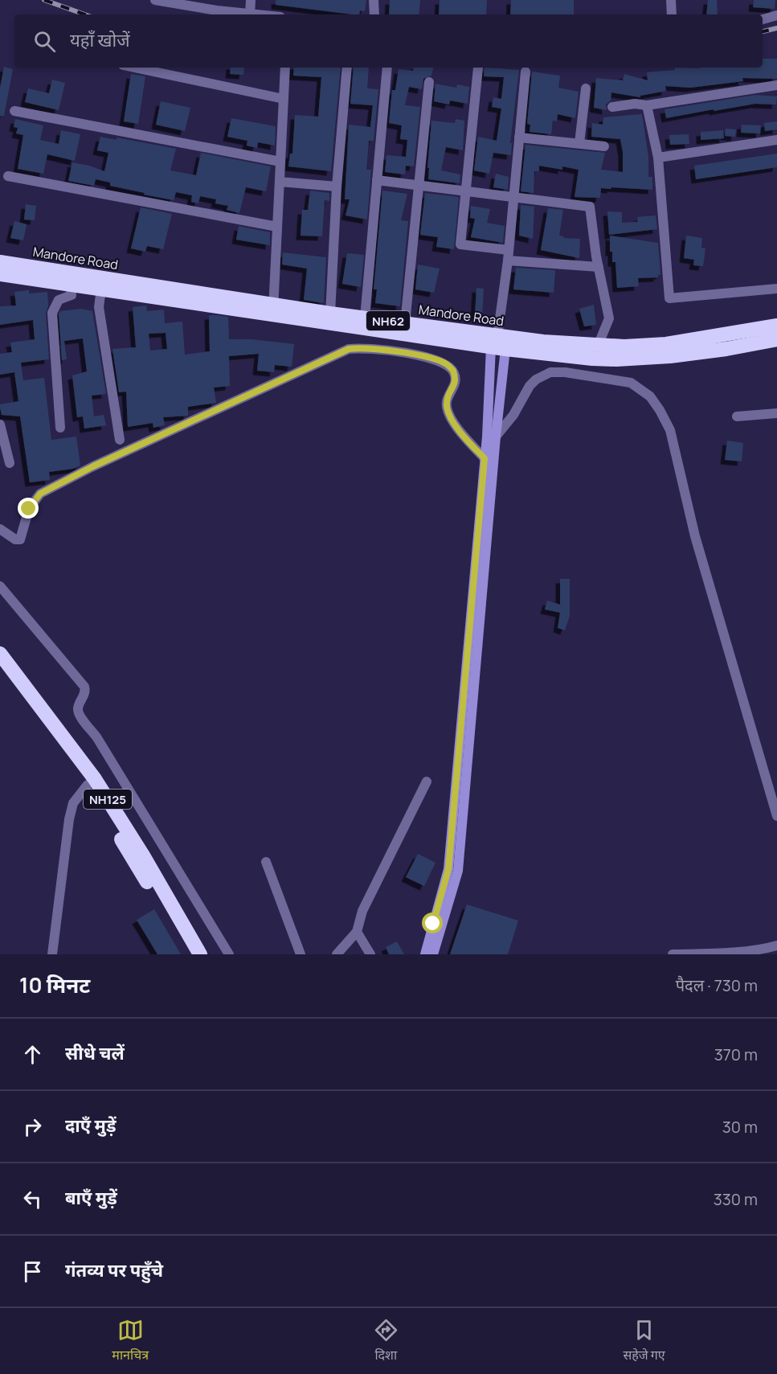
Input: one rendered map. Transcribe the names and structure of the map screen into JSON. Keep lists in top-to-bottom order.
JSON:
{
  "streets": {
    "highway": ["Mandore Road", "NH62", "NH125"]
  },
  "page": {
    "search": "यहाँ खोजें",
    "heading": ["10 मिनट", "पैदल · 730 m"],
    "list": [
      ["सीधे चलें", "370 m"],
      ["दाएँ मुड़ें", "30 m"],
      ["बाएँ मुड़ें", "330 m"],
      "गंतव्य पर पहुँचे"
    ],
    "nav": ["मानचित्र", "दिशा", "सहेजे गए"]
  }
}
